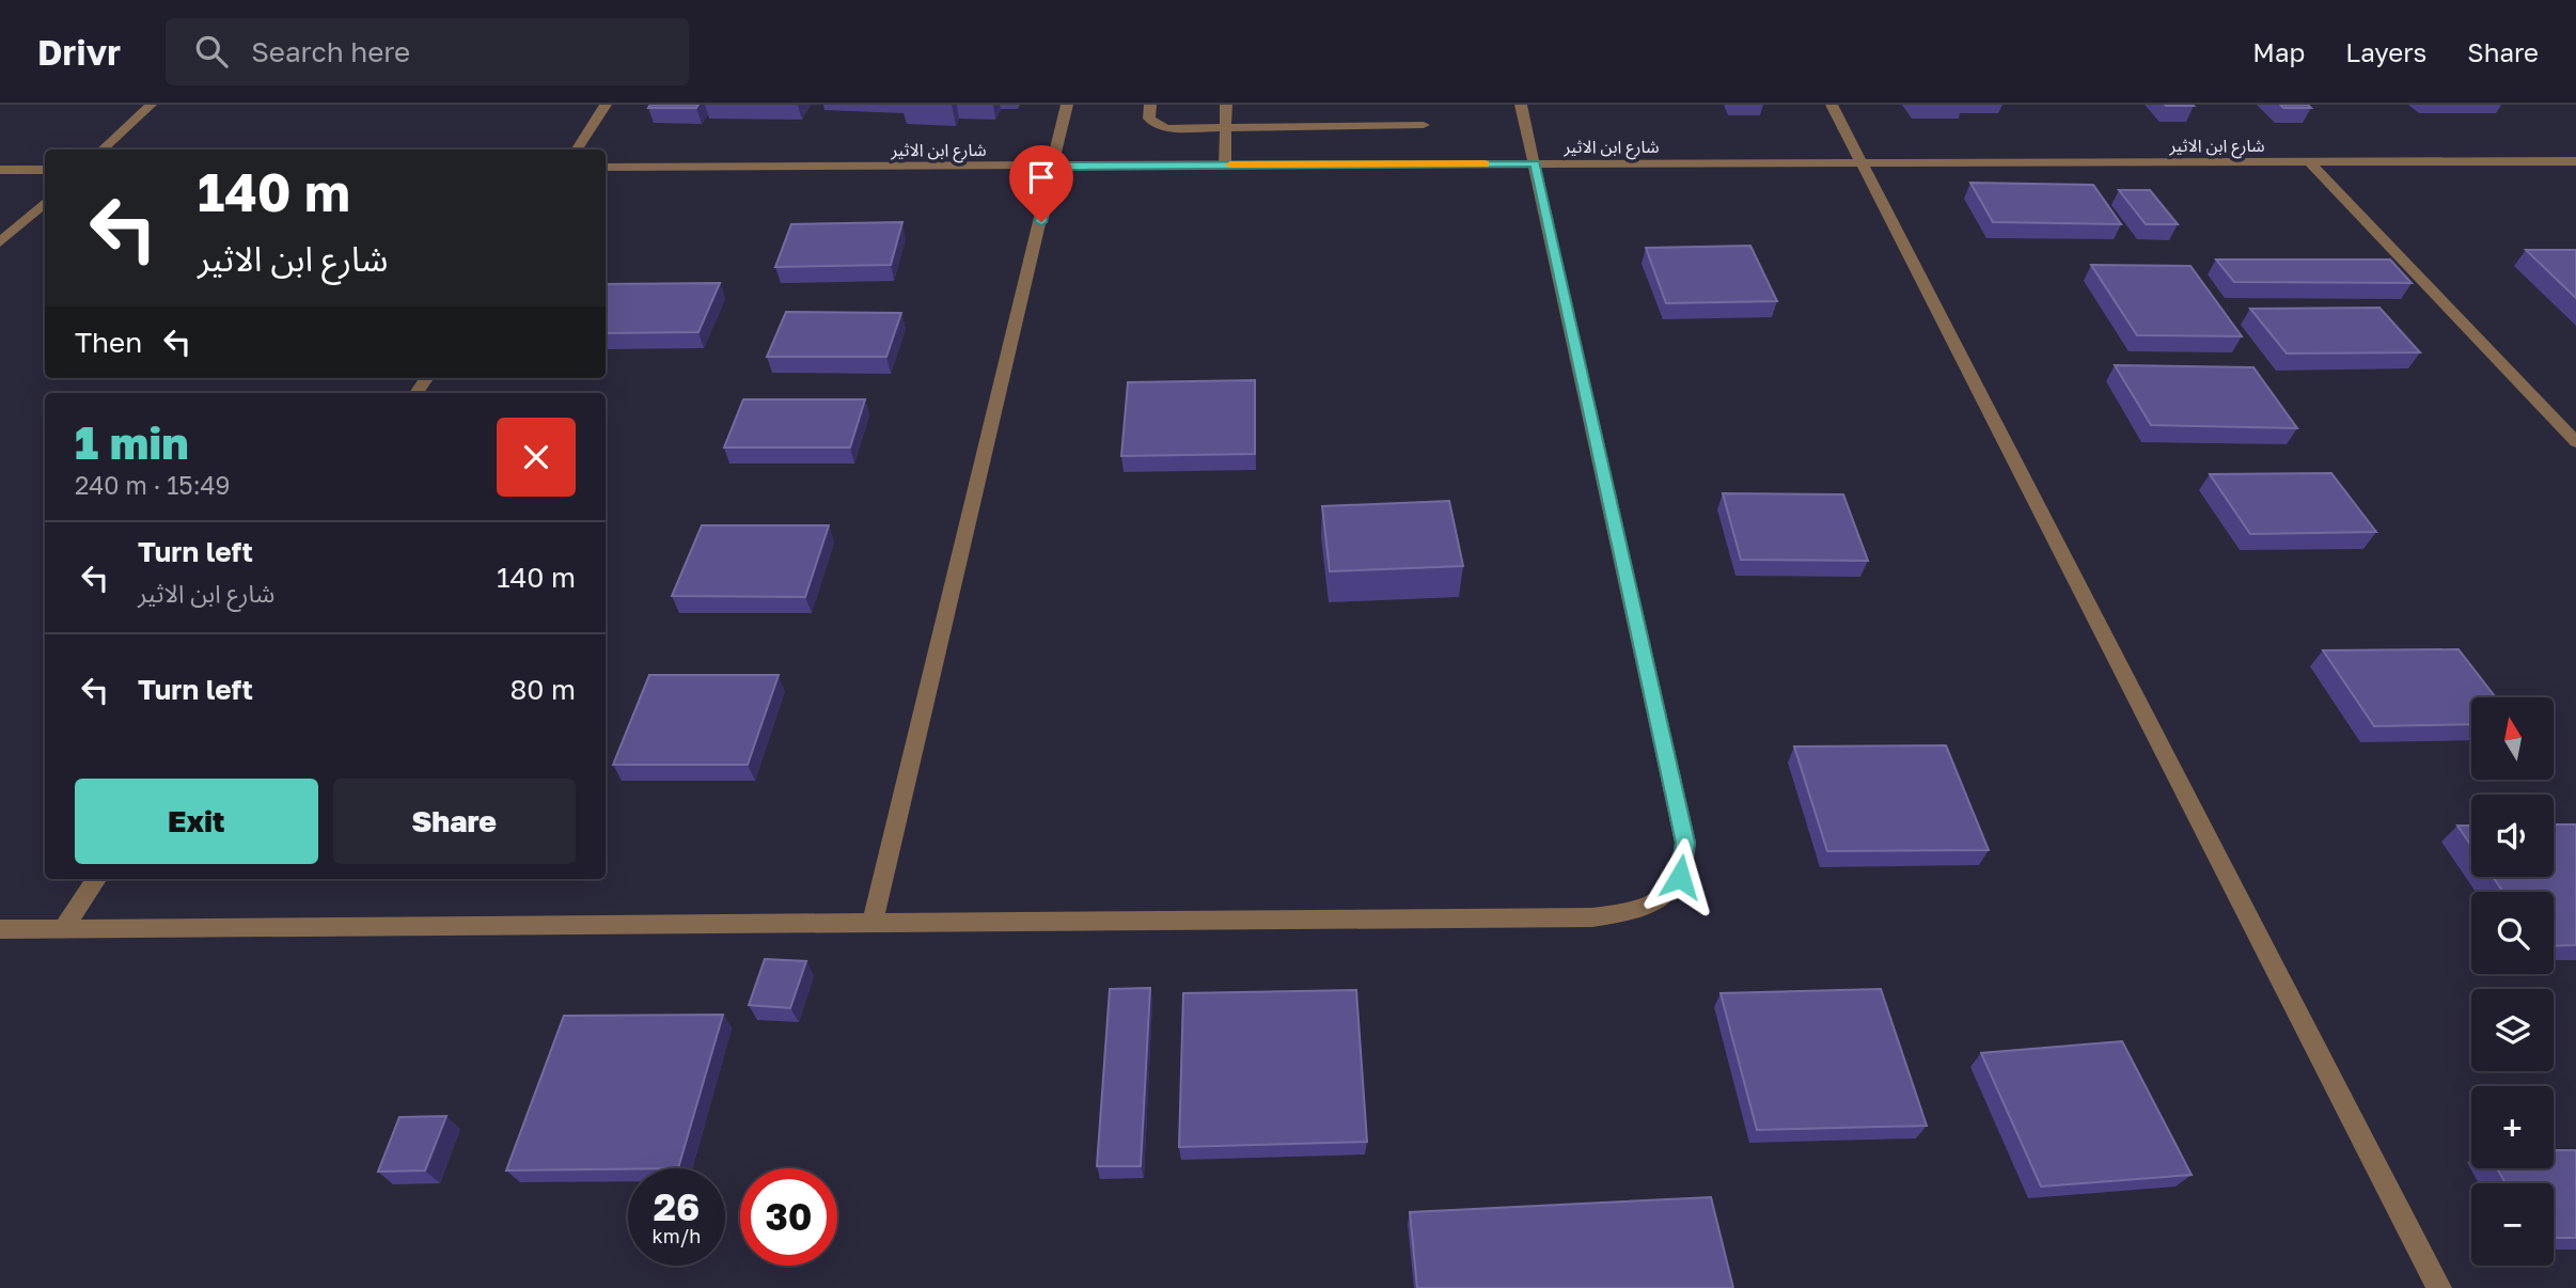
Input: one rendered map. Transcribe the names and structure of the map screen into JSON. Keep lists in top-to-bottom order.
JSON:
{
  "streets": {
    "street": ["شارع ابن الاثير"]
  },
  "north": "top",
  "page": {
    "header": "Drivr",
    "search": "Search here",
    "nav": ["Map", "Layers", "Share"],
    "turn": ["140 m", "شارع ابن الاثير"],
    "then": "Then",
    "heading": ["1 min", "240 m · 15:49"],
    "list": [
      {
        "name": "Turn left",
        "note": "شارع ابن الاثير",
        "value": "140 m"
      },
      {
        "name": "Turn left",
        "value": "80 m"
      }
    ],
    "map_buttons": ["+", "−"],
    "buttons": ["Exit", "Share"],
    "speed": "26 km/h",
    "limit": "30"
  }
}
